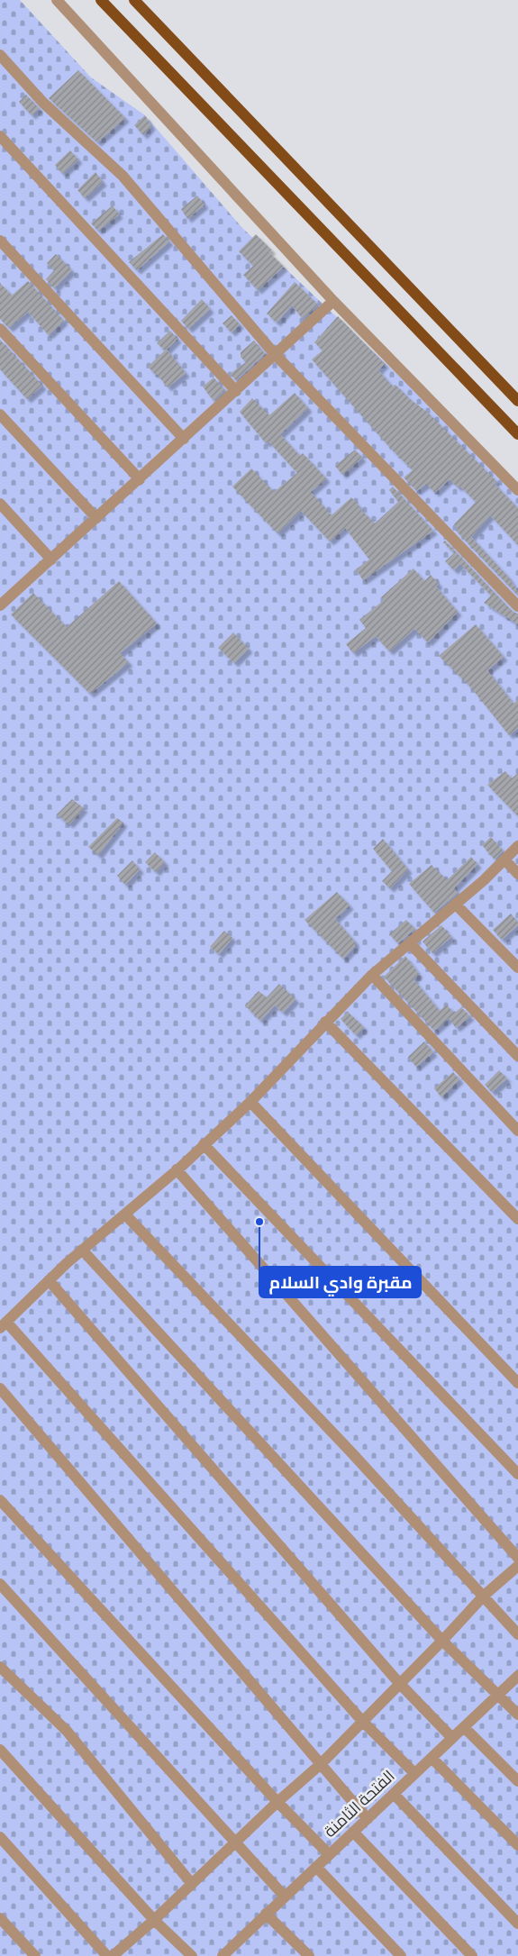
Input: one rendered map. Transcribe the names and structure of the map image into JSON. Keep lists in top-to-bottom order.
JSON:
{
  "streets": {
    "street": ["الفتحة الثامنة"]
  },
  "places": ["مقبرة وادي السلام"]
}
